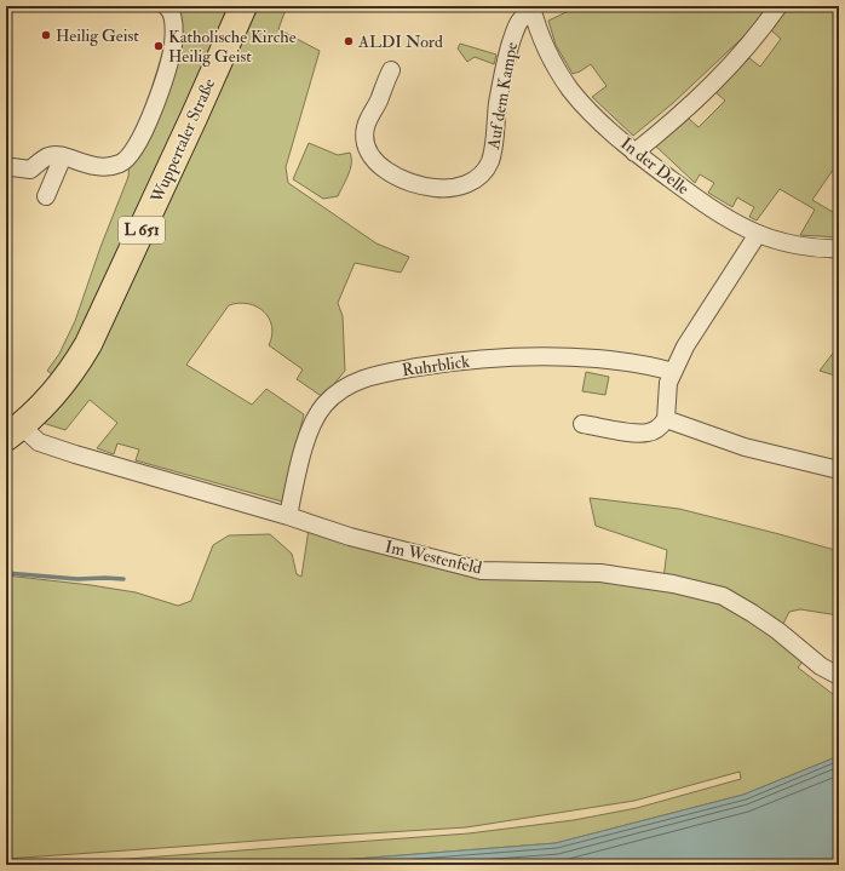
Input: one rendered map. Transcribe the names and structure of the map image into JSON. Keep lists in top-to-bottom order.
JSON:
{
  "streets": {
    "main road": ["Wuppertaler Straße", "L 651"],
    "street": [
      "Auf dem Kampe",
      "In der Delle",
      "Ruhrblick",
      "Im Westenfeld"
    ]
  },
  "crossings": [
    ["Auf dem Kampe", "In der Delle"],
    ["Wuppertaler Straße", "Im Westenfeld"],
    ["Ruhrblick", "Im Westenfeld"]
  ],
  "places": ["Heilig Geist", "ALDI Nord", "Katholische Kirche Heilig Geist"]
}
